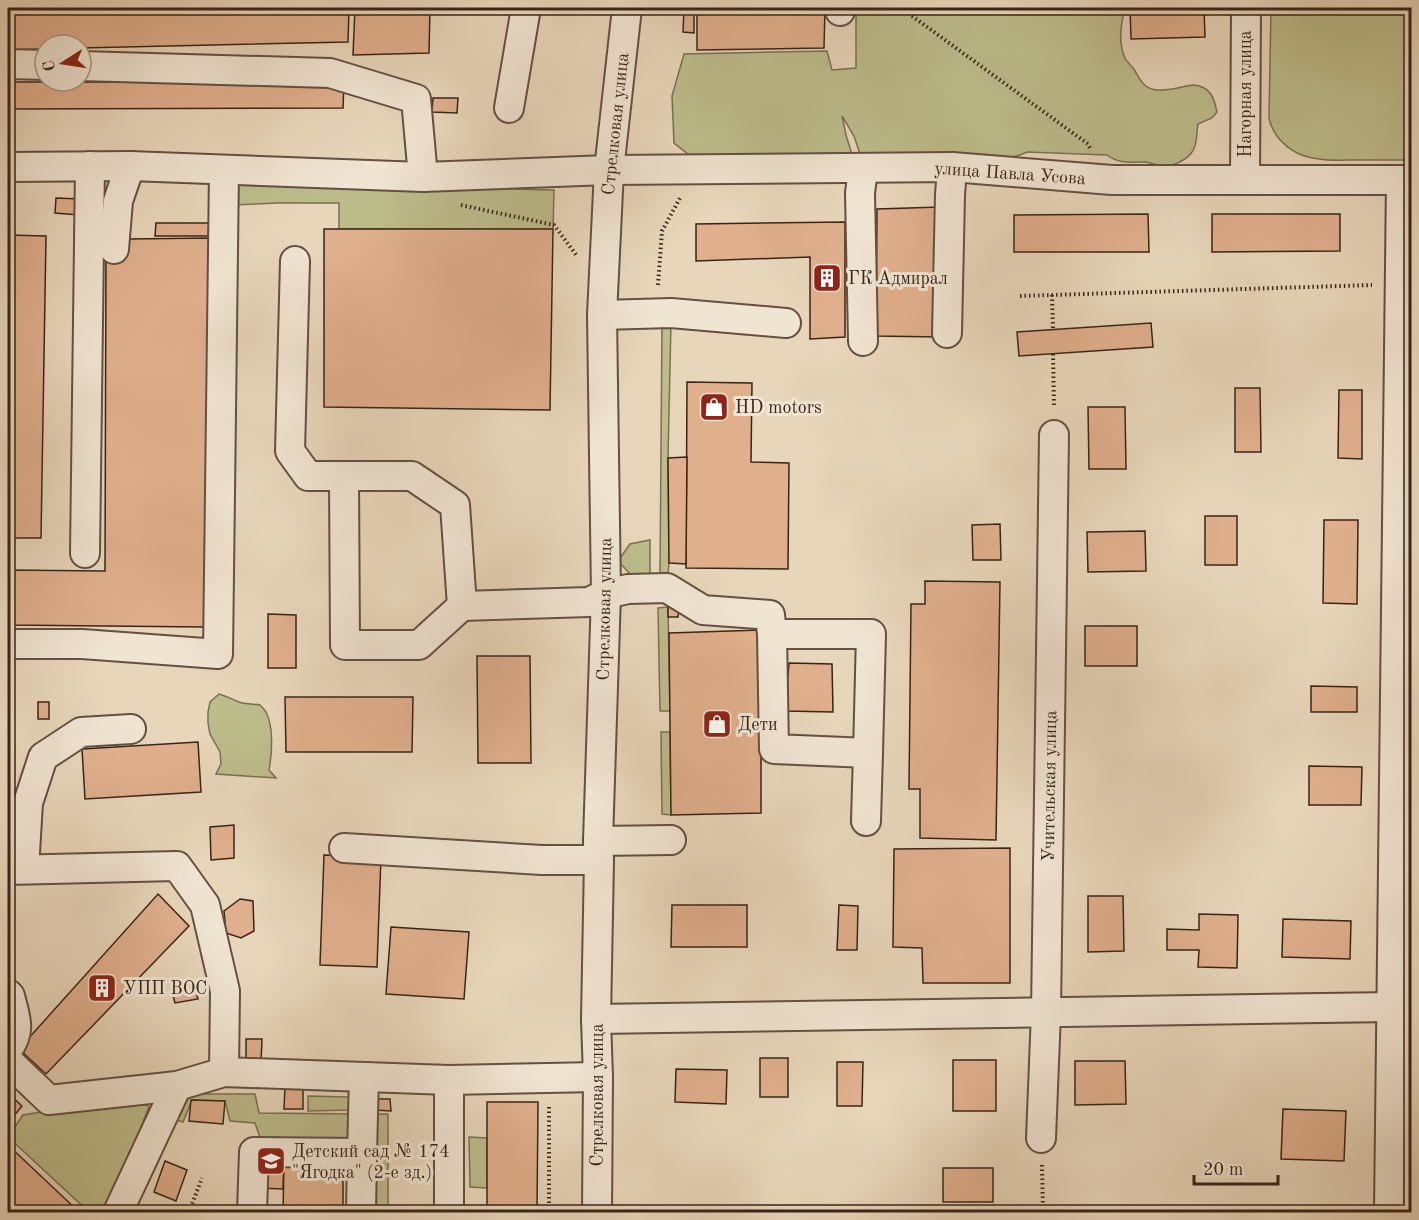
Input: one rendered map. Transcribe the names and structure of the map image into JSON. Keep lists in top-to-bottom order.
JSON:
{
  "streets": {
    "street": [
      "Нагорная улица",
      "Стрелковая улица",
      "улица Павла Усова",
      "Учительская улица"
    ]
  },
  "crossings": [
    ["Нагорная улица", "улица Павла Усова"],
    ["Стрелковая улица", "улица Павла Усова"]
  ],
  "places": {
    "building": ["ГК Адмирал", "УПП ВОС"],
    "shop": ["HD motors", "Дети"],
    "school or university": ["Детский сад № 174 \"Ягодка\" (2-е зд.)"]
  },
  "scale_bar": "20 m",
  "north": "left"
}
